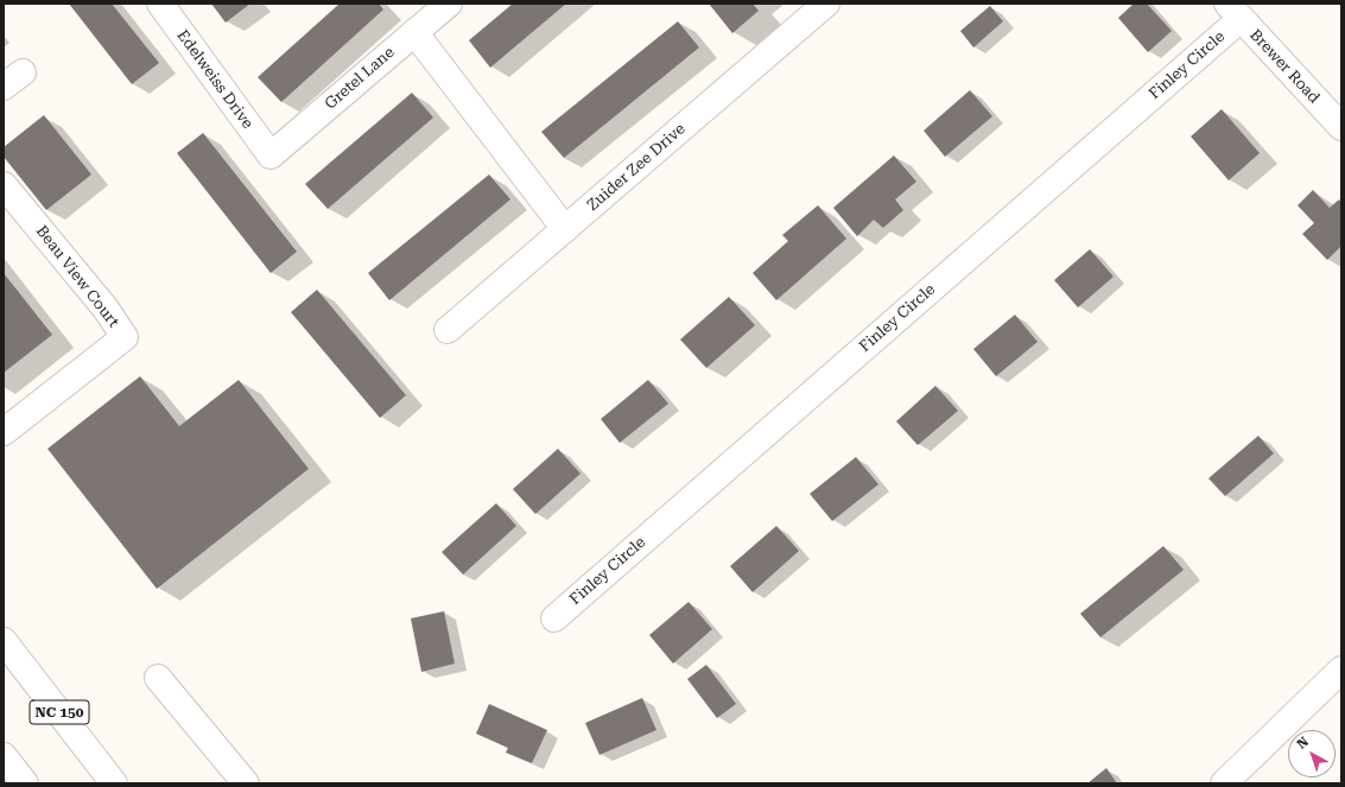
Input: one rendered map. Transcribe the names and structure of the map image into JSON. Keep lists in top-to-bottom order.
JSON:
{
  "streets": {
    "street": [
      "Finley Circle",
      "Brewer Road",
      "Gretel Lane",
      "Edelweiss Drive",
      "Zuider Zee Drive",
      "Beau View Court",
      "NC 150"
    ]
  },
  "crossings": [
    ["Finley Circle", "Brewer Road"],
    ["Gretel Lane", "Edelweiss Drive"]
  ],
  "north": "top left"
}
